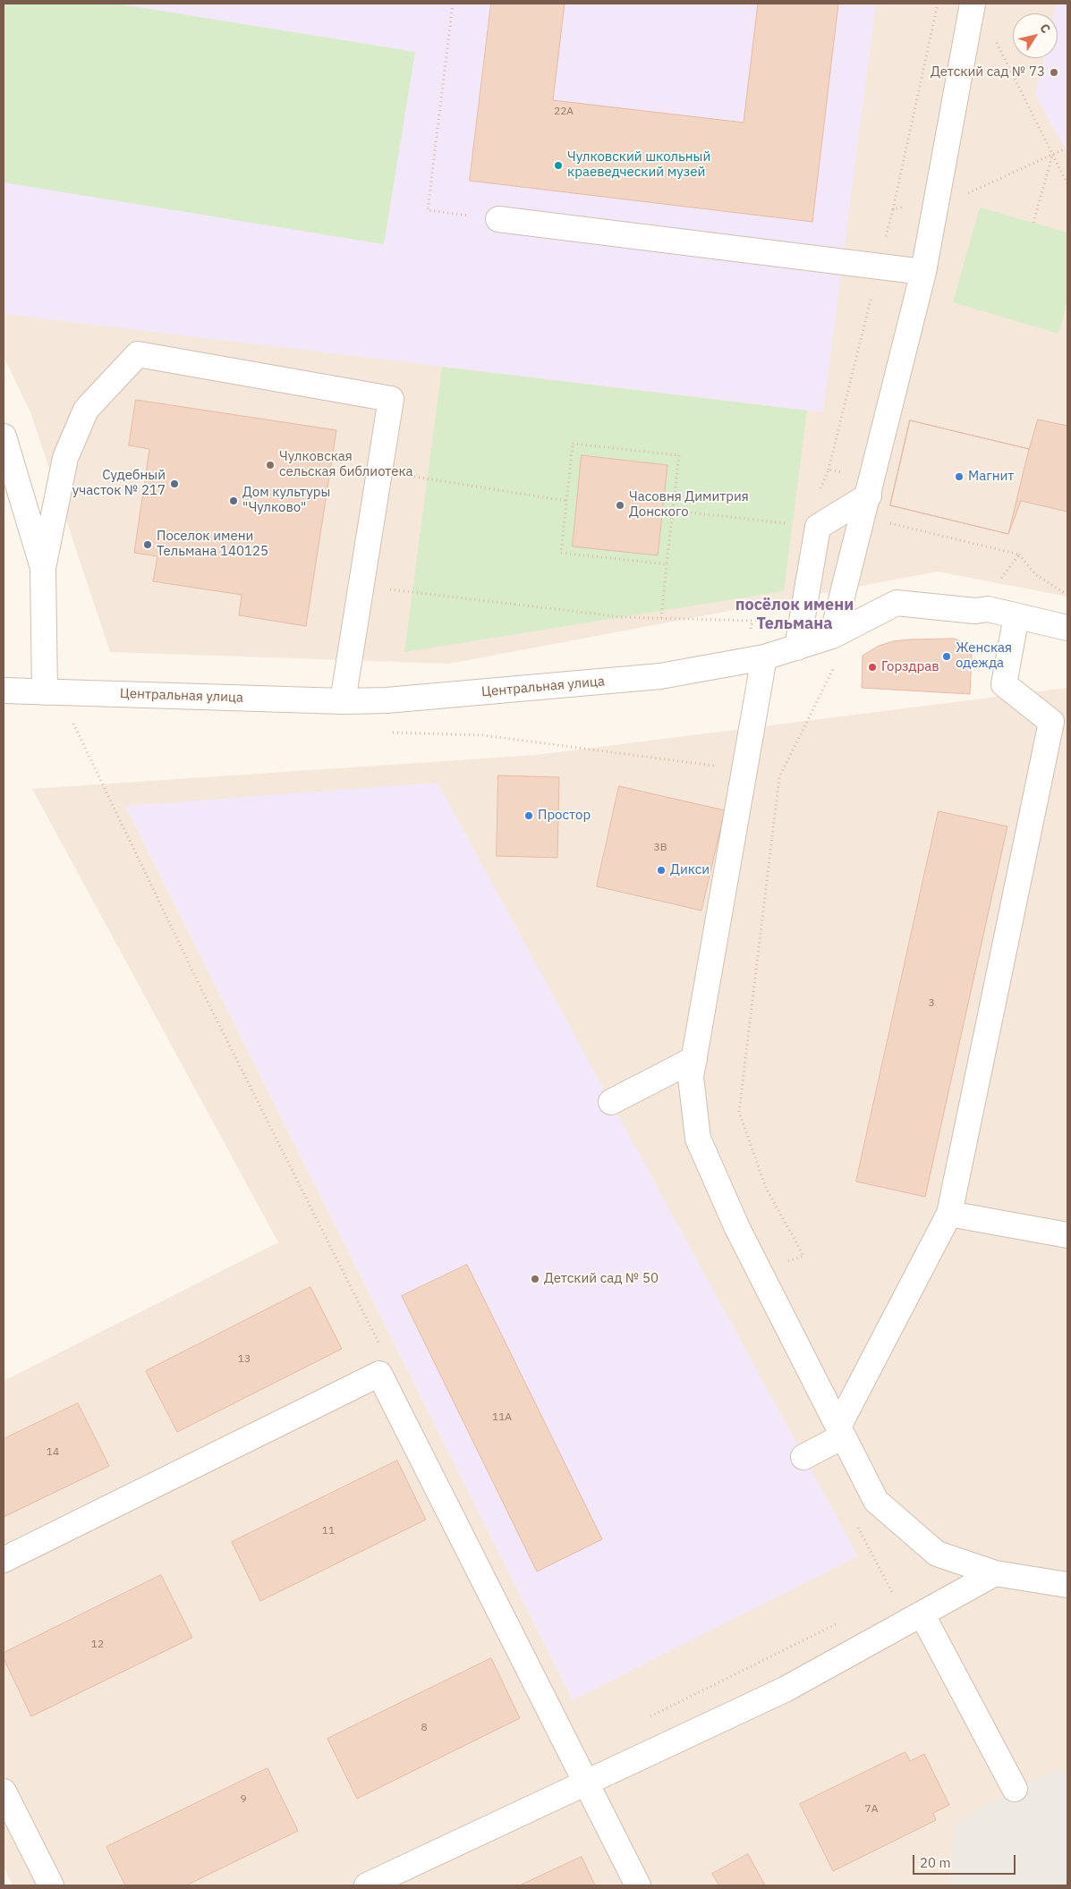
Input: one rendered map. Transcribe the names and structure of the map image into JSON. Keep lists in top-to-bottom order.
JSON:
{
  "streets": {
    "street": ["Центральная улица"]
  },
  "districts": ["посёлок имени Тельмана"],
  "places": [
    "Детский сад № 73",
    "Чулковский школьный краеведческий музей",
    "Чулковская сельская библиотека",
    "Магнит",
    "Судебный участок № 217",
    "Дом культуры \"Чулково\"",
    "Часовня Димитрия Донского",
    "Поселок имени Тельмана 140125",
    "Женская одежда",
    "Горздрав",
    "Простор",
    "Дикси",
    "Детский сад № 50"
  ],
  "house_numbers": [
    "22А",
    "3В",
    "3",
    "13",
    "11А",
    "14",
    "11",
    "12",
    "8",
    "9",
    "7А"
  ],
  "scale_bar": "20 m",
  "north": "top right"
}
